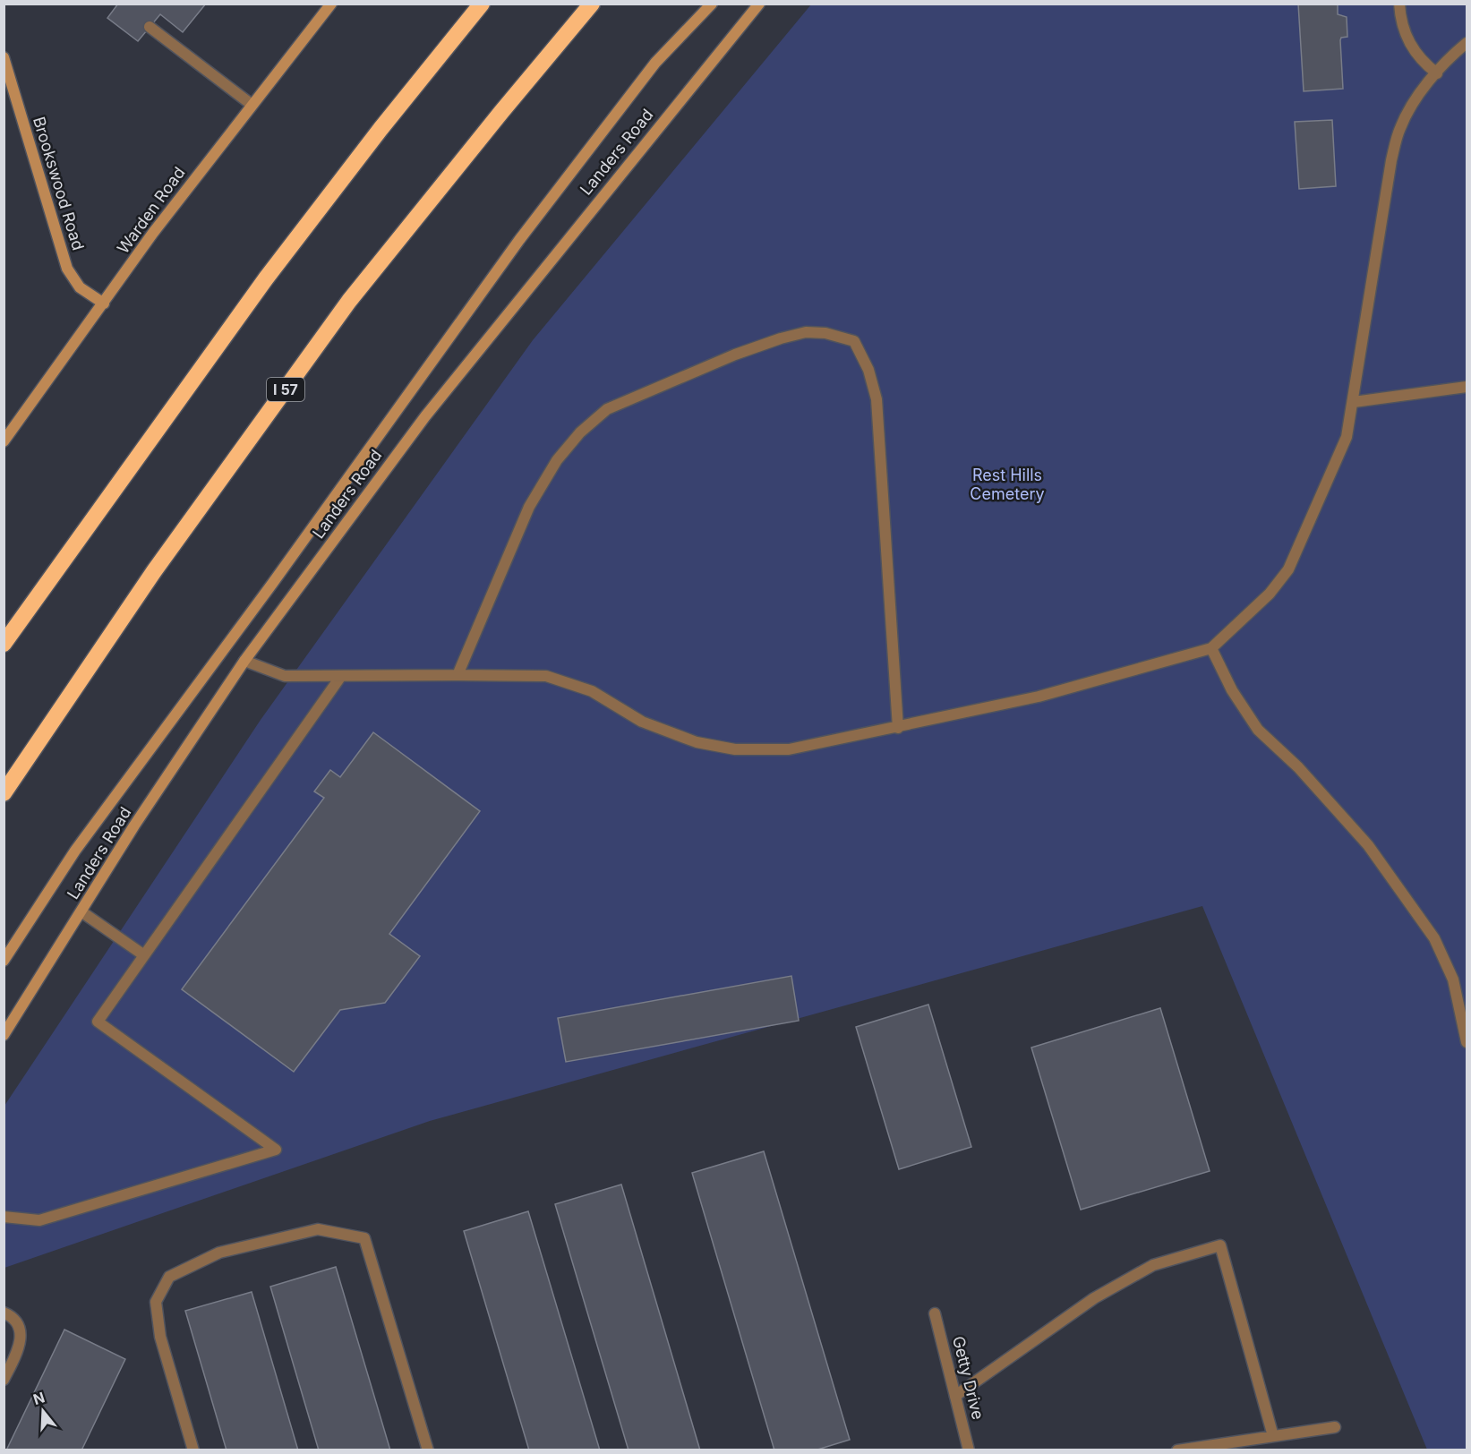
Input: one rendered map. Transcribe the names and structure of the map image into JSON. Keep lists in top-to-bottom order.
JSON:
{
  "streets": {
    "highway": ["I 57"],
    "main road": ["Landers Road", "Brookswood Road", "Warden Road"],
    "street": ["Getty Drive"]
  },
  "crossings": [
    ["Brookswood Road", "Warden Road"]
  ],
  "parks": ["Rest Hills Cemetery"],
  "north": "top"
}
